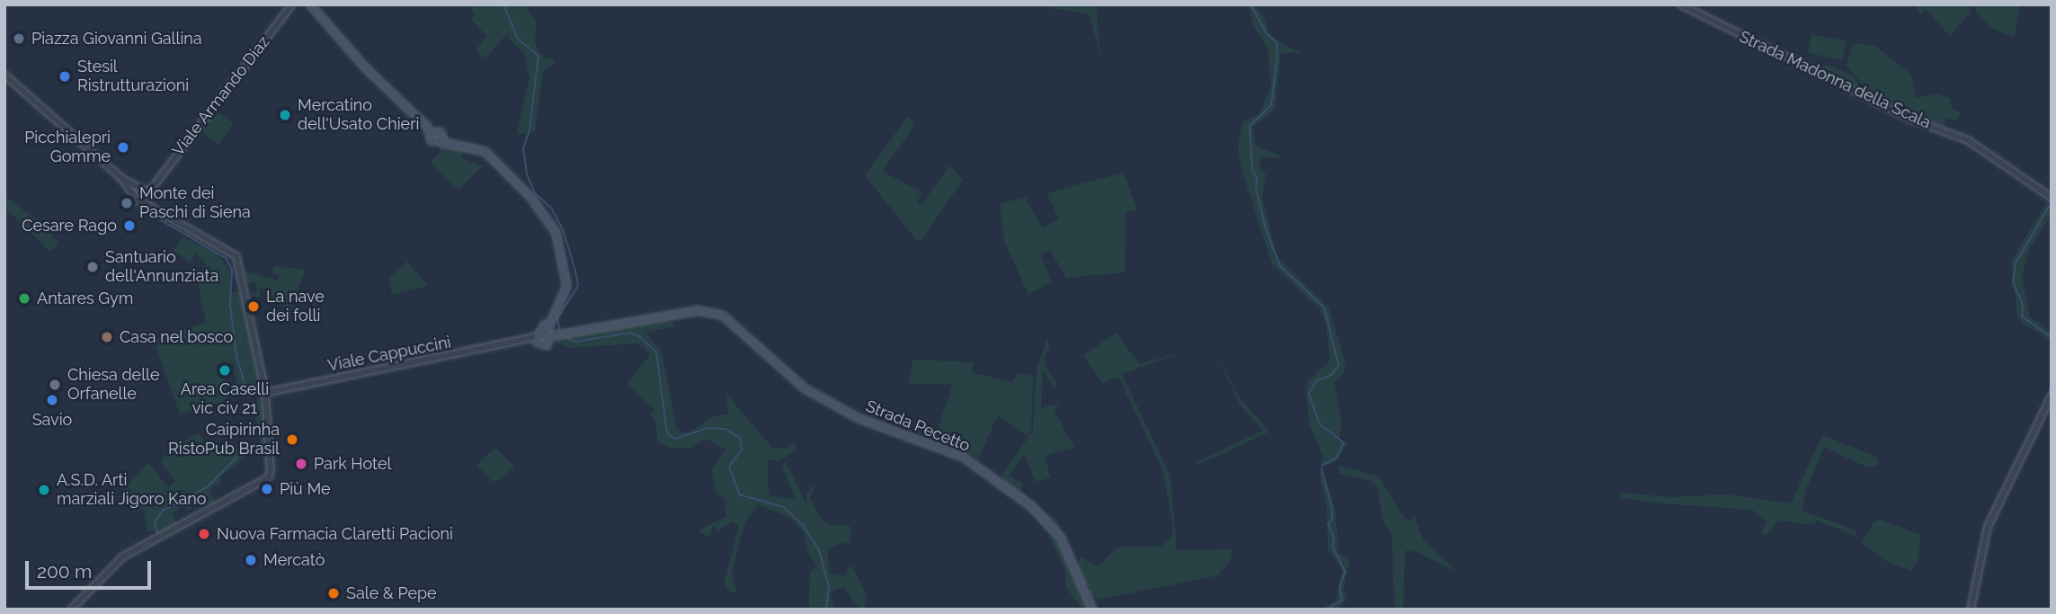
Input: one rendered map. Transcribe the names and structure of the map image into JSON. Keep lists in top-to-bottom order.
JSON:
{
  "streets": {
    "main road": ["Viale Cappuccini", "Strada Pecetto"],
    "street": ["Strada Madonna della Scala", "Viale Armando Diaz"]
  },
  "crossings": [
    ["Viale Cappuccini", "Strada Pecetto"]
  ],
  "places": [
    "Piazza Giovanni Gallina",
    "Stesil Ristrutturazioni",
    "Mercatino dell'Usato Chieri",
    "Picchialepri Gomme",
    "Monte dei Paschi di Siena",
    "Cesare Rago",
    "Santuario dell'Annunziata",
    "Antares Gym",
    "La nave dei folli",
    "Casa nel bosco",
    "Area Caselli vic civ 21",
    "Chiesa delle Orfanelle",
    "Savio",
    "Caipirinha RistoPub Brasil",
    "Park Hotel",
    "Più Me",
    "A.S.D. Arti marziali Jigoro Kano",
    "Nuova Farmacia Claretti Pacioni",
    "Mercatò",
    "Sale & Pepe"
  ],
  "scale_bar": "200 m"
}
